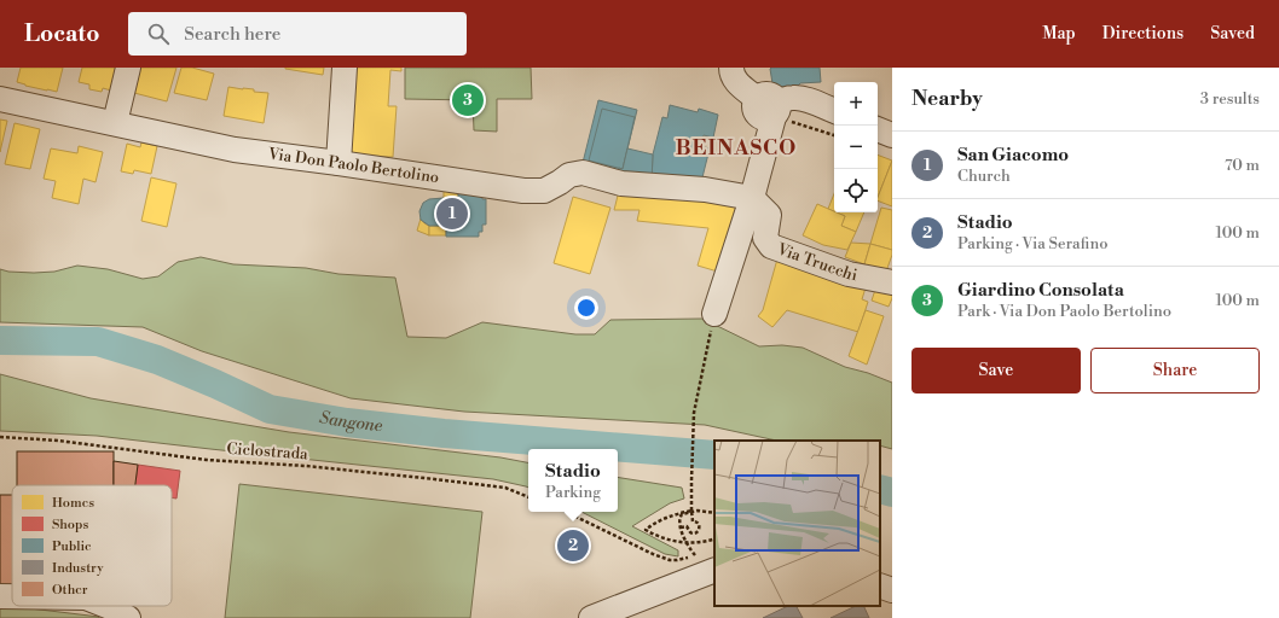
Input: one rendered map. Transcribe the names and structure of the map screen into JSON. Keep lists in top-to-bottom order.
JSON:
{
  "streets": {
    "street": ["Via Don Paolo Bertolino", "Via Trucchi"],
    "path": ["Ciclostrada"]
  },
  "crossings": [
    ["Via Don Paolo Bertolino", "Via Trucchi"]
  ],
  "districts": ["BEINASCO"],
  "water": ["Sangone"],
  "legend": [
    "Homes",
    "Shops",
    "Public",
    "Industry",
    "Other"
  ],
  "page": {
    "header": "Locato",
    "search": "Search here",
    "nav": ["Map", "Directions", "Saved"],
    "heading": ["Nearby", "3 results"],
    "map_buttons": ["+", "−"],
    "pins": ["3", "1", "2"],
    "list": [
      {
        "mark": "1",
        "name": "San Giacomo",
        "note": "Church",
        "value": "70 m"
      },
      {
        "mark": "2",
        "name": "Stadio",
        "note": "Parking · Via Serafino",
        "value": "100 m"
      },
      {
        "mark": "3",
        "name": "Giardino Consolata",
        "note": "Park · Via Don Paolo Bertolino",
        "value": "100 m"
      }
    ],
    "buttons": ["Save", "Share"],
    "popup": ["Stadio", "Parking"]
  }
}
